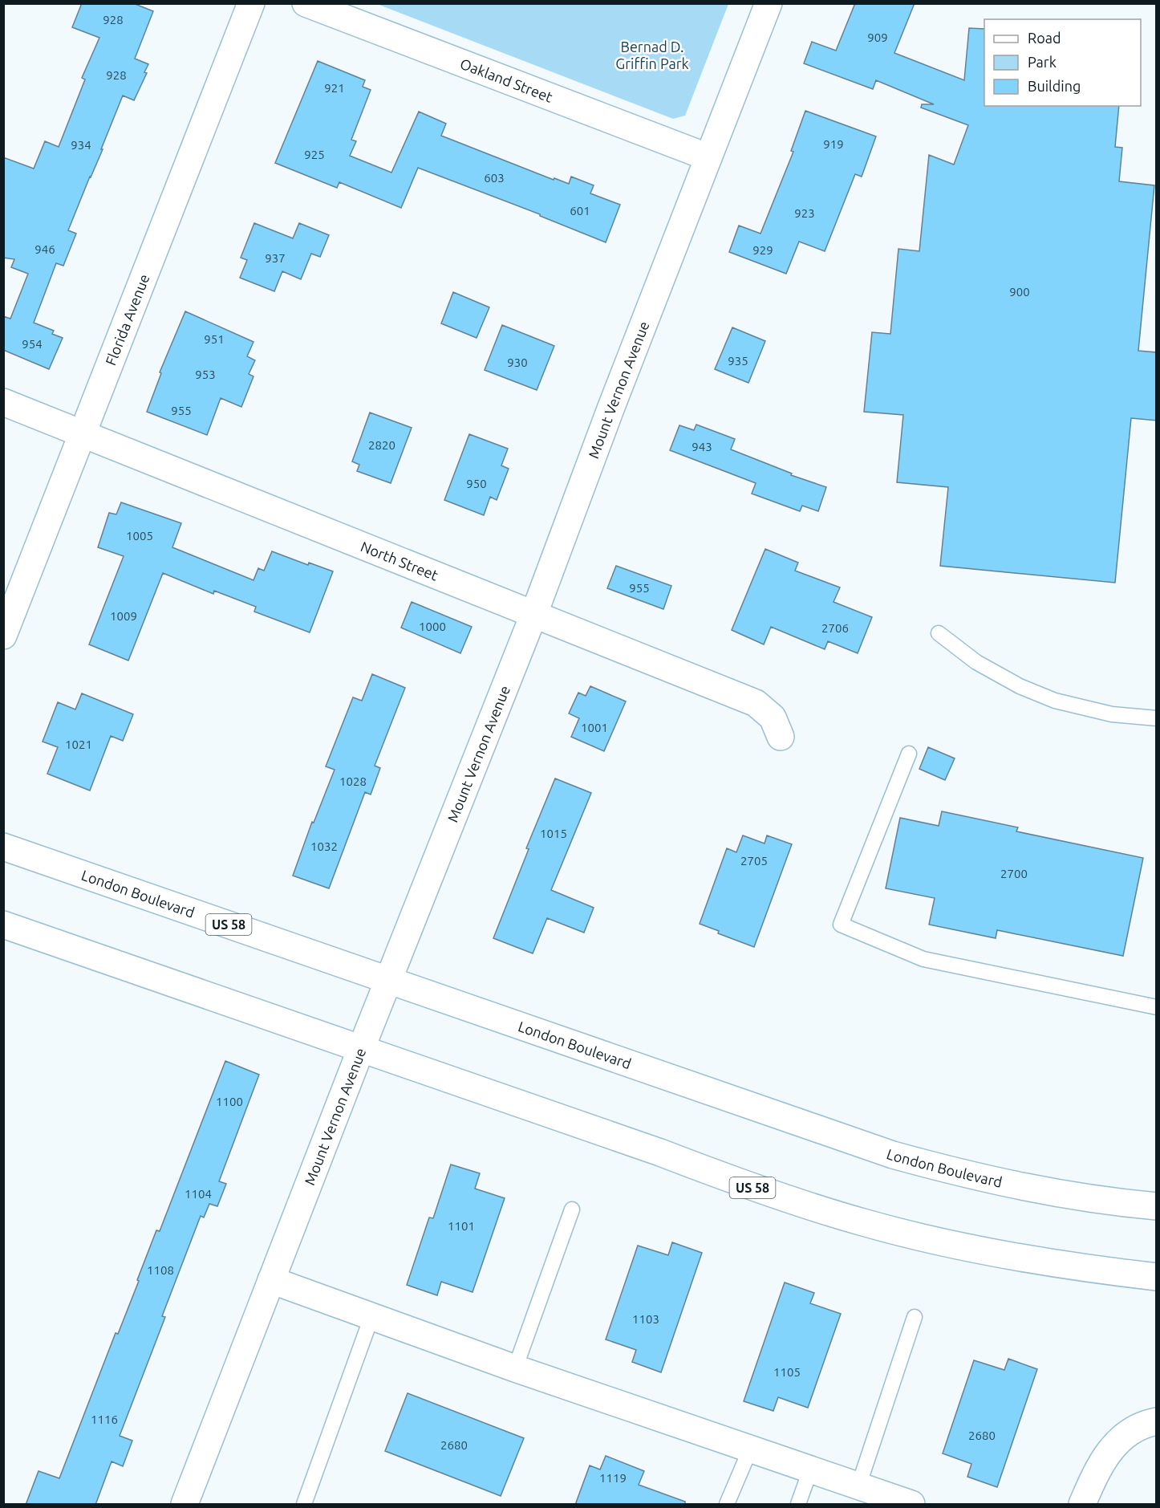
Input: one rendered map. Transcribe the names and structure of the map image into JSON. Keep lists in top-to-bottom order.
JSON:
{
  "streets": {
    "street": [
      "Oakland Street",
      "Florida Avenue",
      "Mount Vernon Avenue",
      "North Street",
      "London Boulevard",
      "US 58"
    ]
  },
  "crossings": [
    ["Oakland Street", "Mount Vernon Avenue"],
    ["Florida Avenue", "North Street"],
    ["Mount Vernon Avenue", "North Street"],
    ["Mount Vernon Avenue", "London Boulevard"],
    ["Mount Vernon Avenue", "US 58"]
  ],
  "parks": ["Bernad D. Griffin Park"],
  "house_numbers": [
    "928",
    "909",
    "928",
    "921",
    "919",
    "934",
    "925",
    "603",
    "601",
    "923",
    "946",
    "929",
    "937",
    "900",
    "951",
    "954",
    "935",
    "930",
    "953",
    "955",
    "2820",
    "943",
    "950",
    "1005",
    "955",
    "1009",
    "1000",
    "2706",
    "1001",
    "1021",
    "1028",
    "1015",
    "1032",
    "2705",
    "2700",
    "1100",
    "1104",
    "1101",
    "1108",
    "1103",
    "1105",
    "1116",
    "2680",
    "2680",
    "1119"
  ],
  "legend": ["Road", "Park", "Building"]
}
